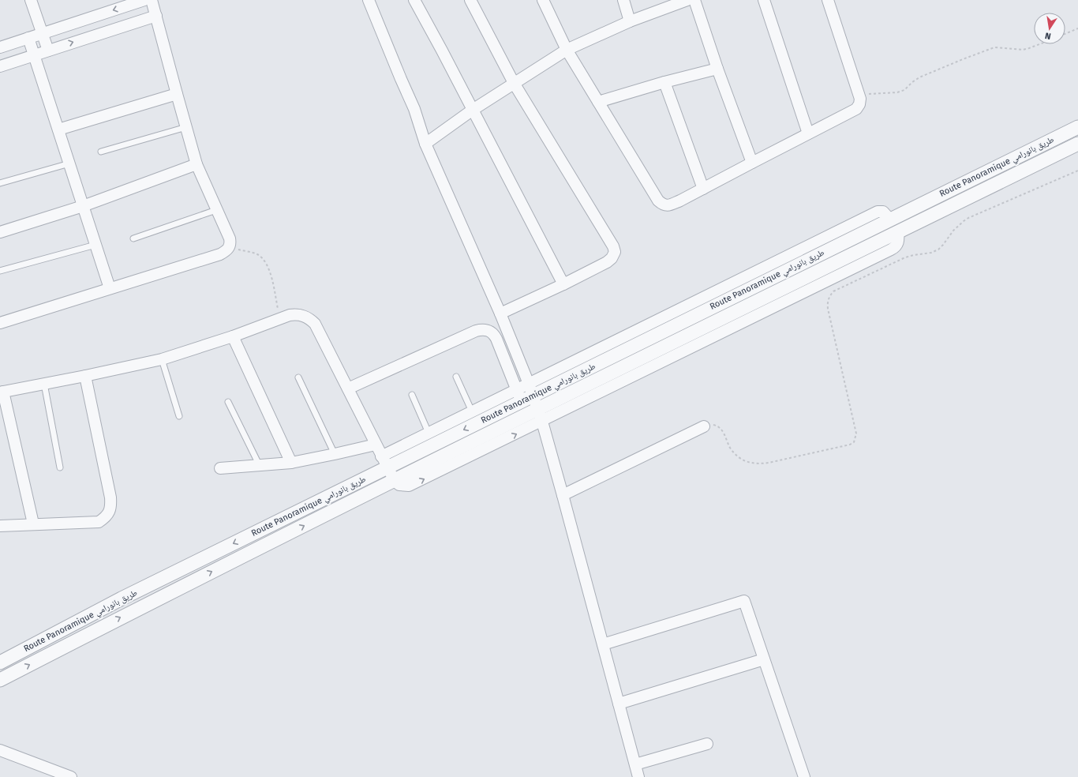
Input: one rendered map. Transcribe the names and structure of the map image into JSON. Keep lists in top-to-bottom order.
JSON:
{
  "streets": {
    "street": ["Route Panoramique طريق بانورامي"]
  },
  "north": "bottom"
}
